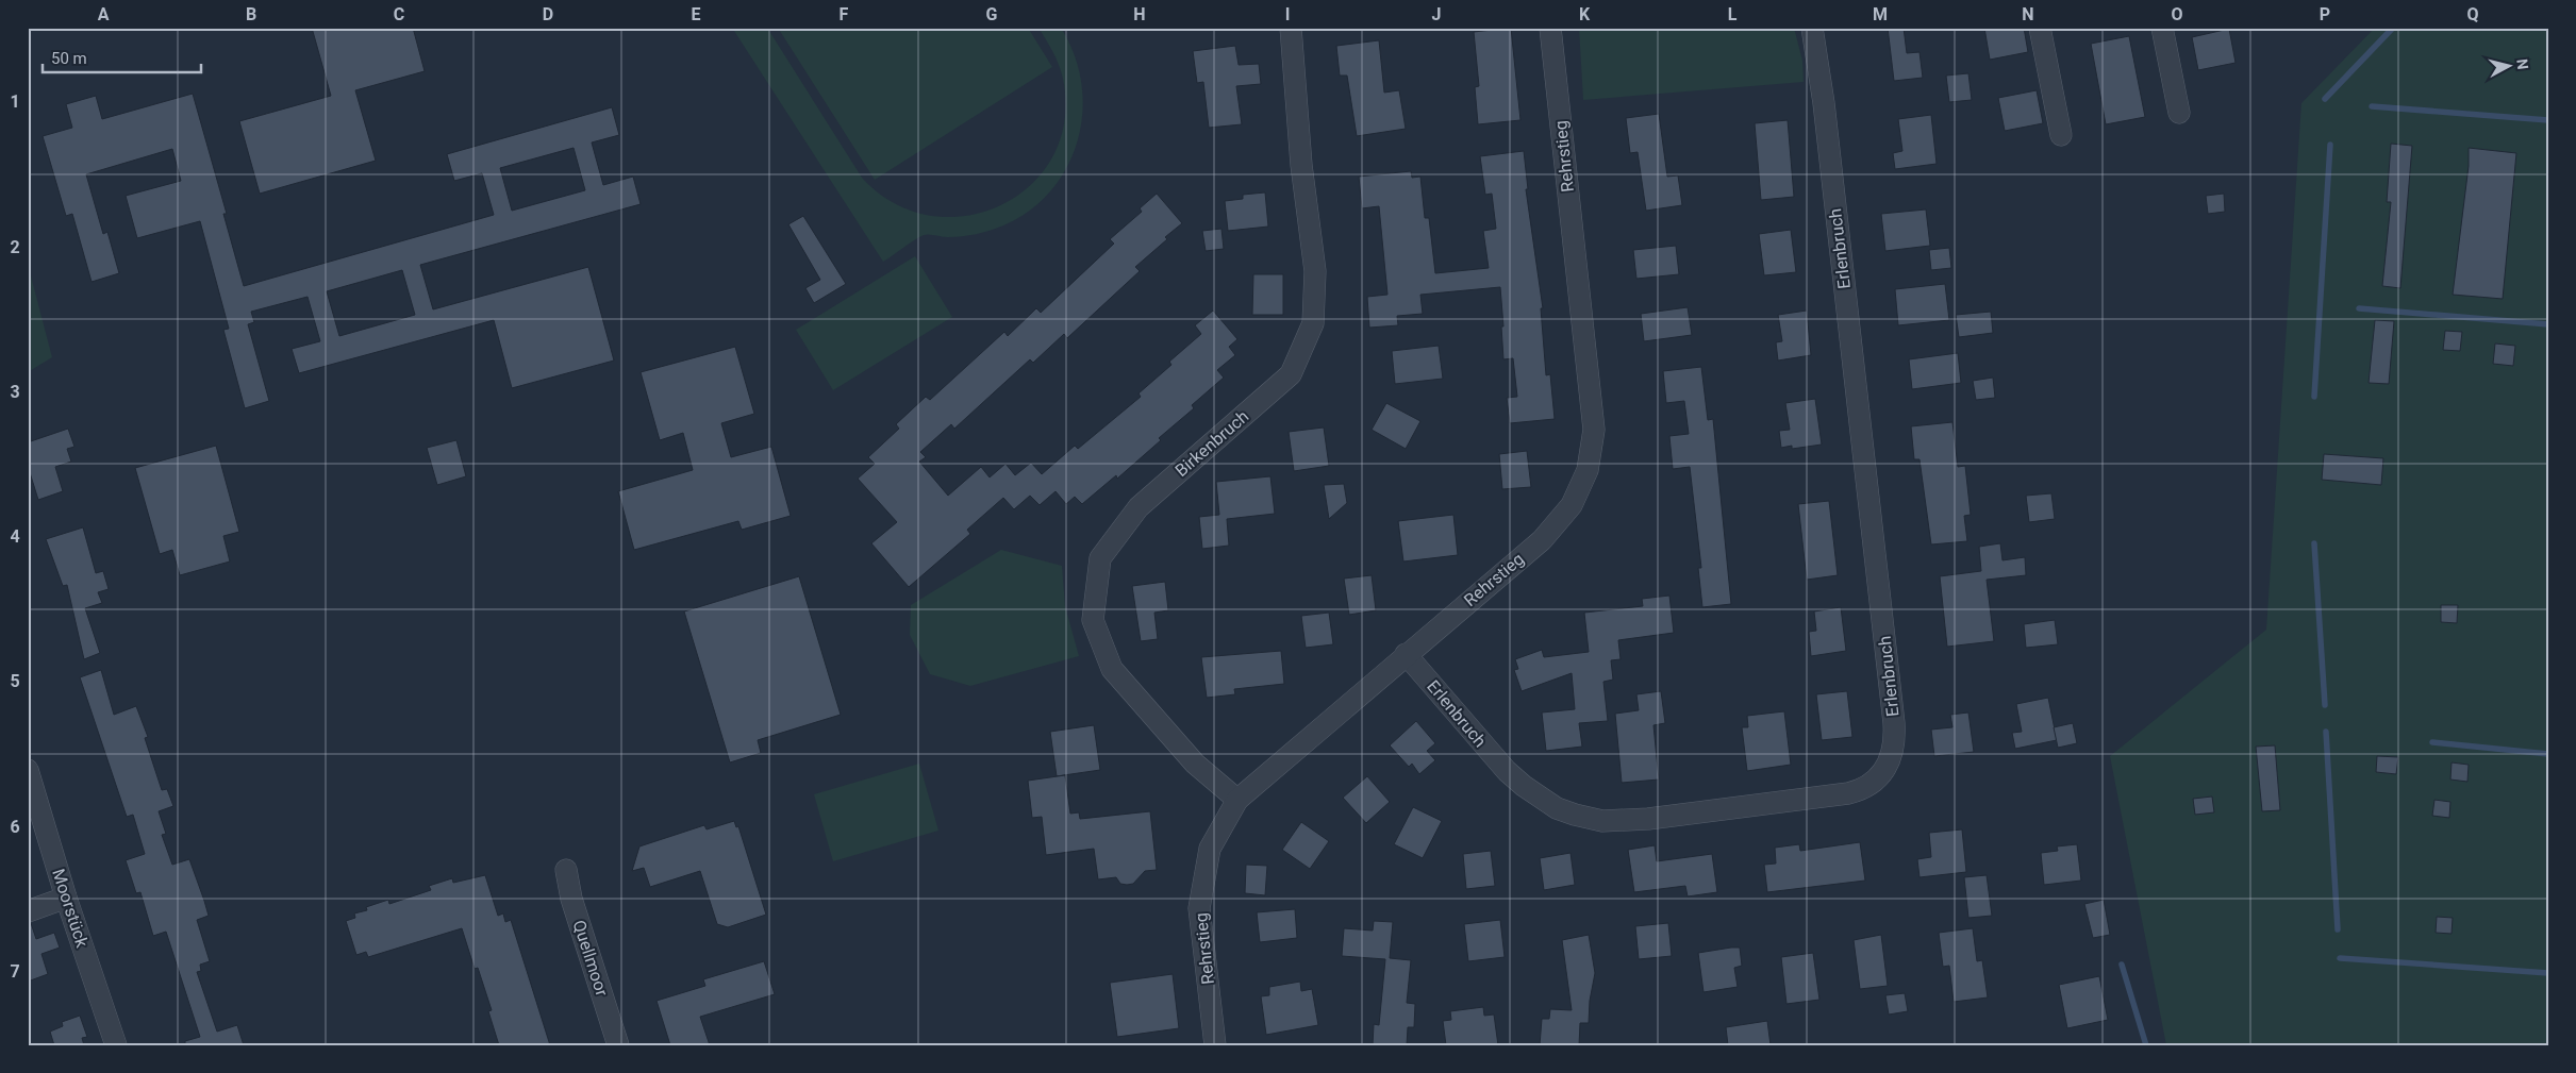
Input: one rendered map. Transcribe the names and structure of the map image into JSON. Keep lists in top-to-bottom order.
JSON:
{
  "streets": {
    "street": [
      "Rehrstieg",
      "Erlenbruch",
      "Birkenbruch",
      "Moorstück",
      "Quellmoor"
    ]
  },
  "crossings": [
    ["Rehrstieg", "Erlenbruch"],
    ["Rehrstieg", "Birkenbruch"]
  ],
  "scale_bar": "50 m",
  "north": "right",
  "grid": {
    "columns": [
      "A",
      "B",
      "C",
      "D",
      "E",
      "F",
      "G",
      "H",
      "I",
      "J",
      "K",
      "L",
      "M",
      "N",
      "O",
      "P",
      "Q"
    ],
    "rows": [
      "1",
      "2",
      "3",
      "4",
      "5",
      "6",
      "7"
    ]
  }
}
